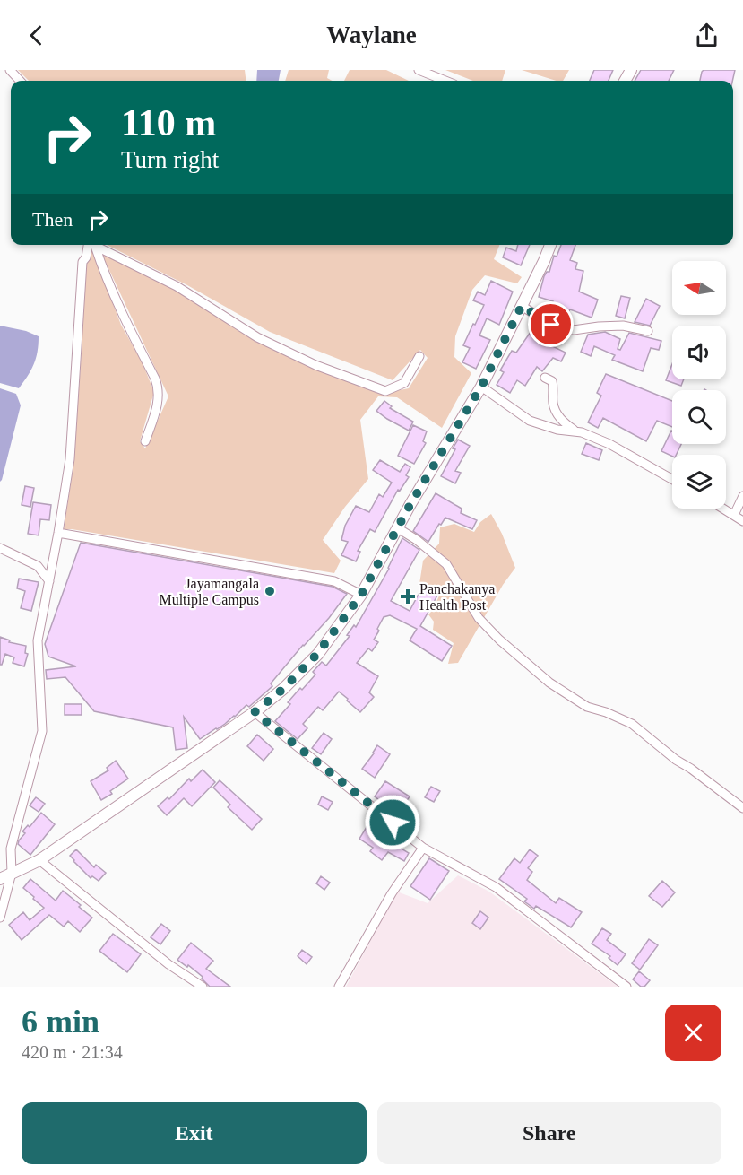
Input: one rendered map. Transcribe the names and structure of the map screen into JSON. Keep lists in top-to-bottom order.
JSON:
{
  "places": {
    "other": ["Jayamangala Multiple Campus"],
    "health": ["Panchakanya Health Post"]
  },
  "north": "left",
  "page": {
    "header": "Waylane",
    "turn": ["110 m", "Turn right"],
    "then": "Then",
    "heading": ["6 min", "420 m · 21:34"],
    "buttons": ["Exit", "Share"]
  }
}
